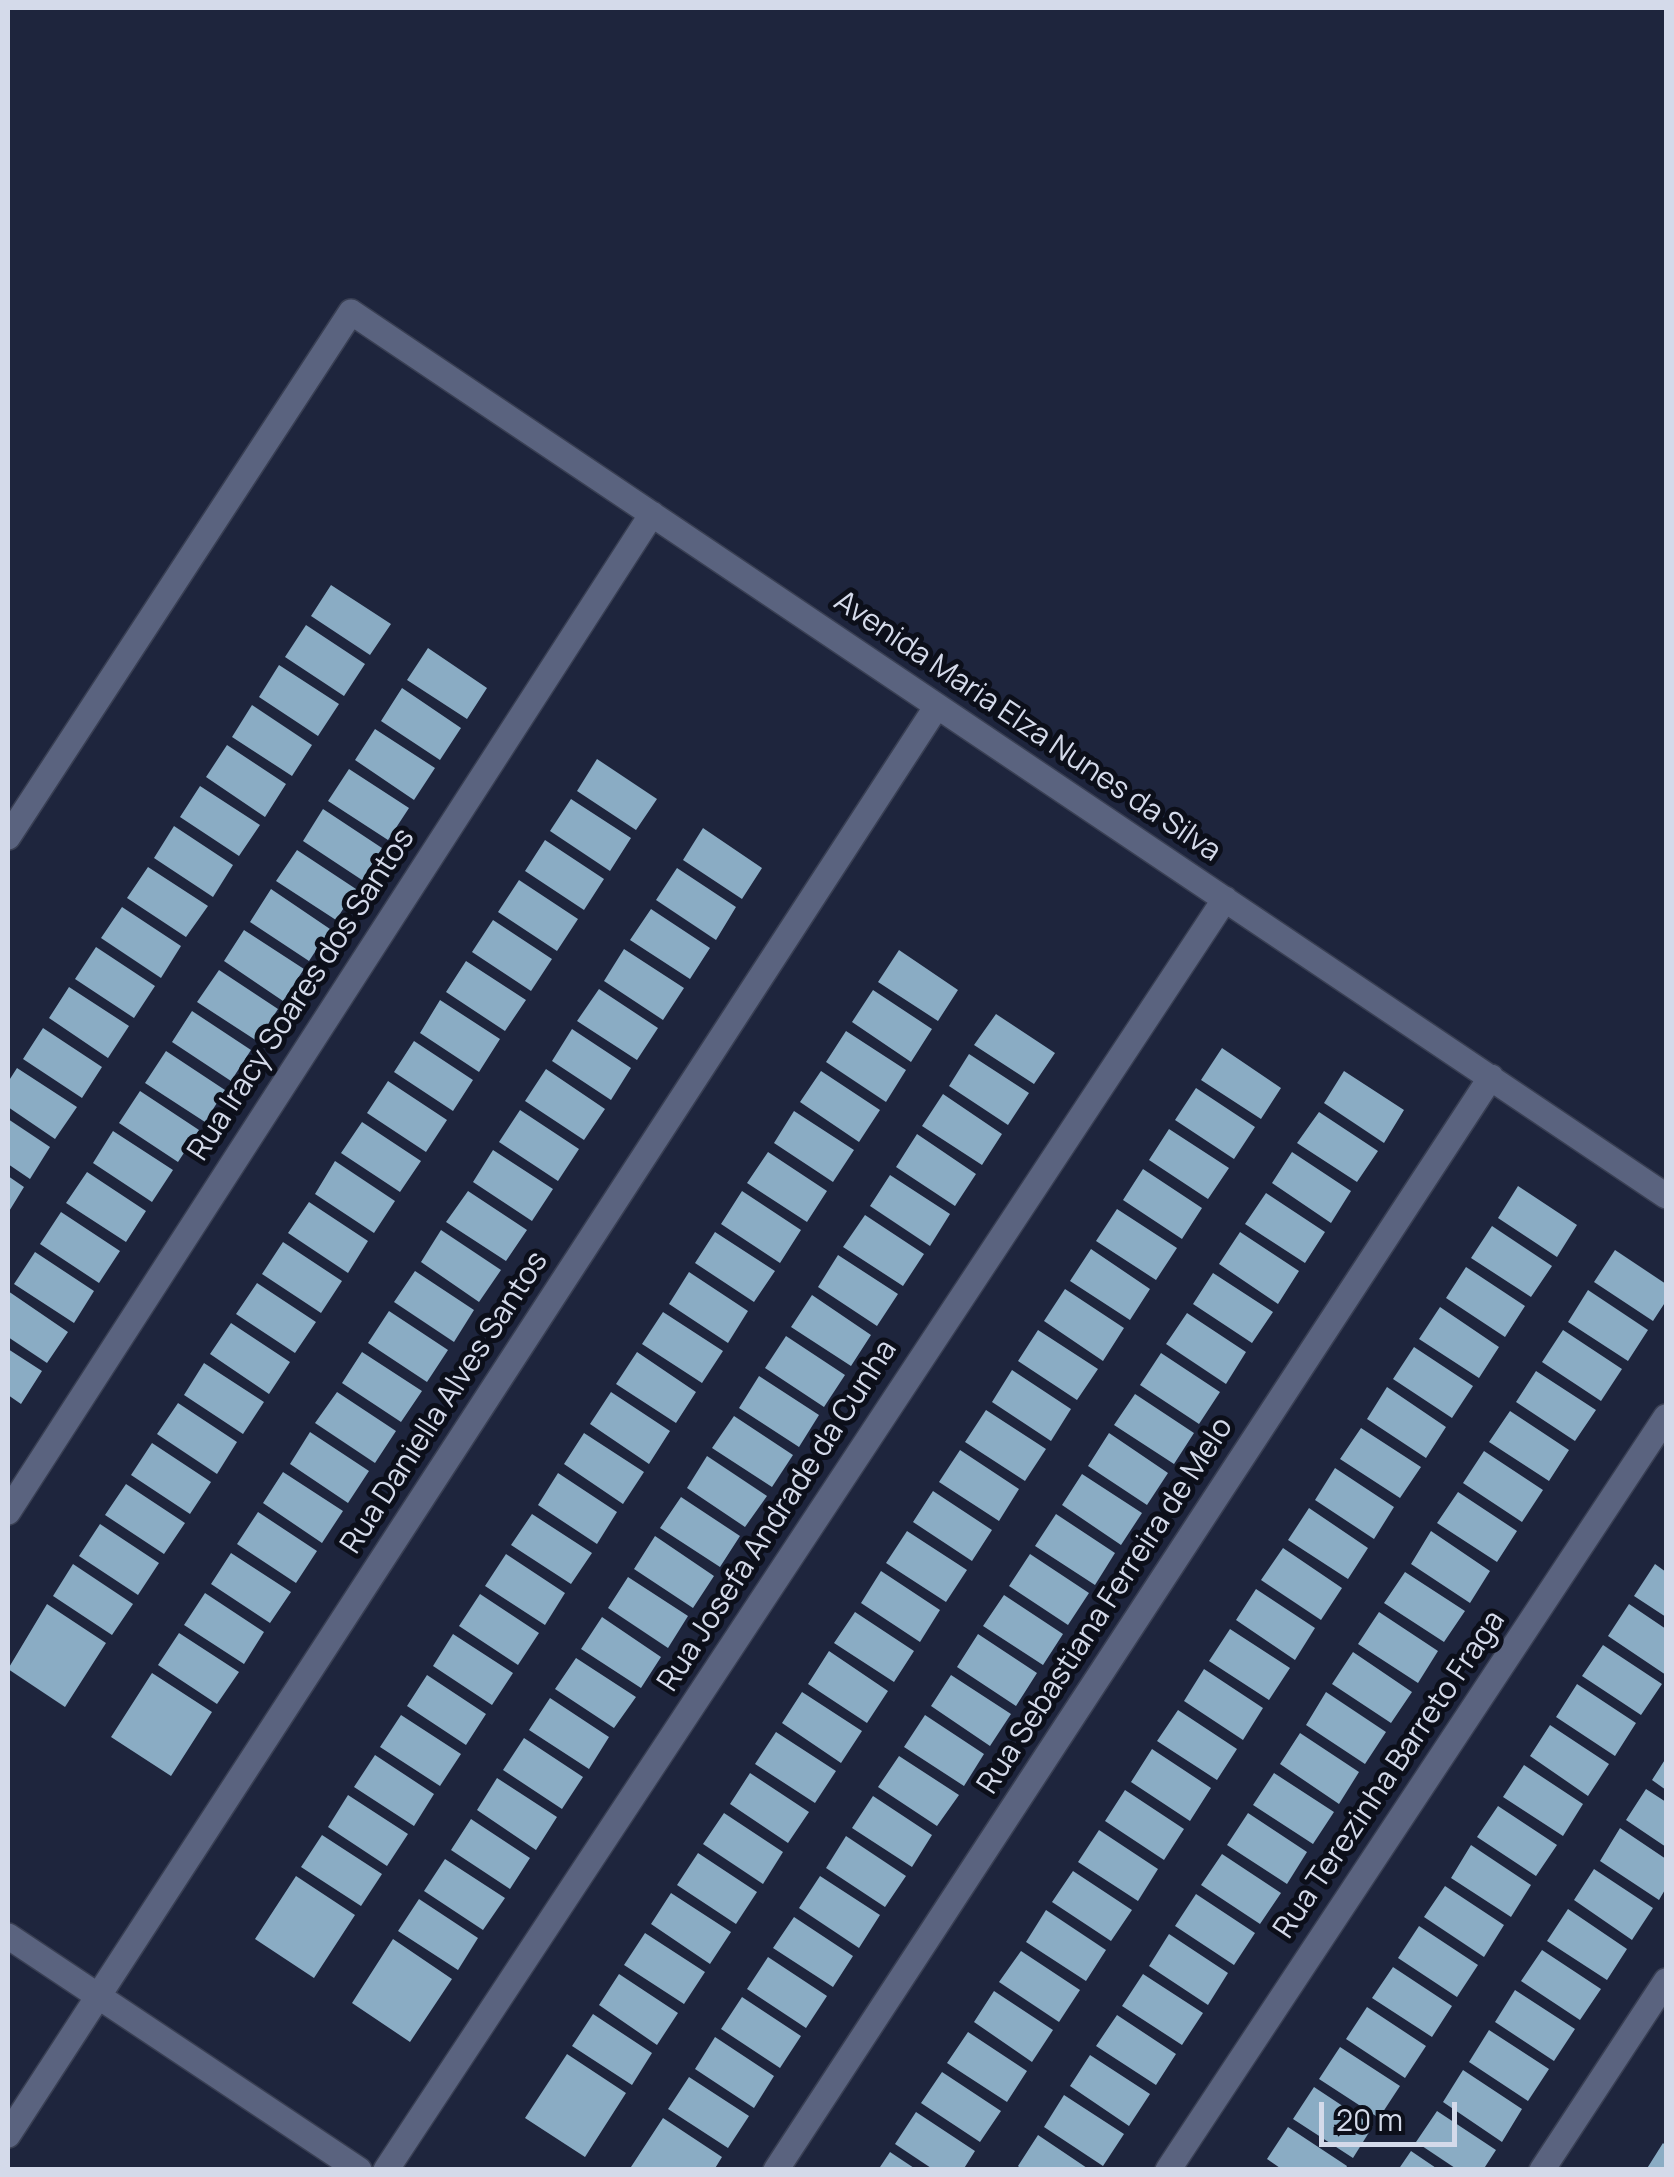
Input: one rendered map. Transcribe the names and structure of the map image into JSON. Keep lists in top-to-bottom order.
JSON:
{
  "streets": {
    "street": [
      "Avenida Maria Elza Nunes da Silva",
      "Rua Iracy Soares dos Santos",
      "Rua Daniella Alves Santos",
      "Rua Josefa Andrade da Cunha",
      "Rua Sebastiana Ferreira de Melo",
      "Rua Terezinha Barreto Fraga"
    ]
  },
  "crossings": [
    ["Avenida Maria Elza Nunes da Silva", "Rua Iracy Soares dos Santos"],
    ["Avenida Maria Elza Nunes da Silva", "Rua Daniella Alves Santos"],
    ["Avenida Maria Elza Nunes da Silva", "Rua Josefa Andrade da Cunha"],
    ["Avenida Maria Elza Nunes da Silva", "Rua Sebastiana Ferreira de Melo"]
  ],
  "scale_bar": "20 m"
}
